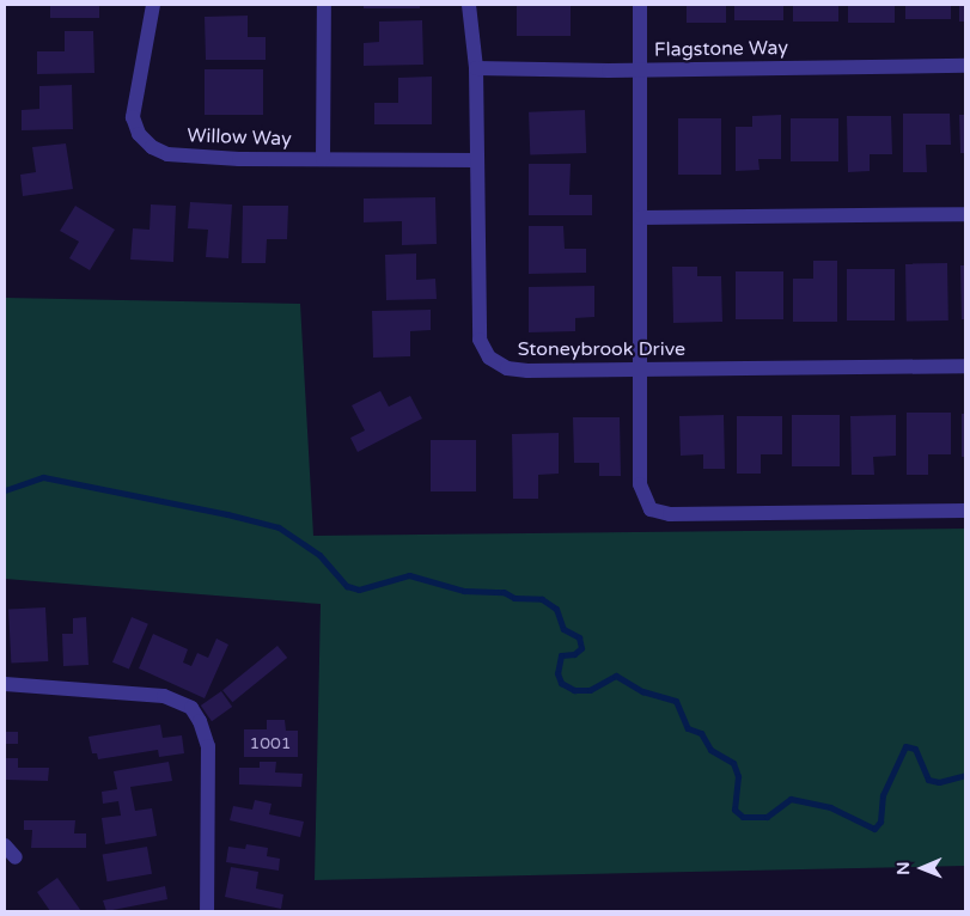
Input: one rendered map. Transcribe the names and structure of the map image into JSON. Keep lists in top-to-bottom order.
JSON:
{
  "streets": {
    "street": ["Flagstone Way", "Willow Way", "Stoneybrook Drive"]
  },
  "crossings": [
    ["Flagstone Way", "Stoneybrook Drive"],
    ["Willow Way", "Stoneybrook Drive"]
  ],
  "house_numbers": ["1001"],
  "north": "left"
}
